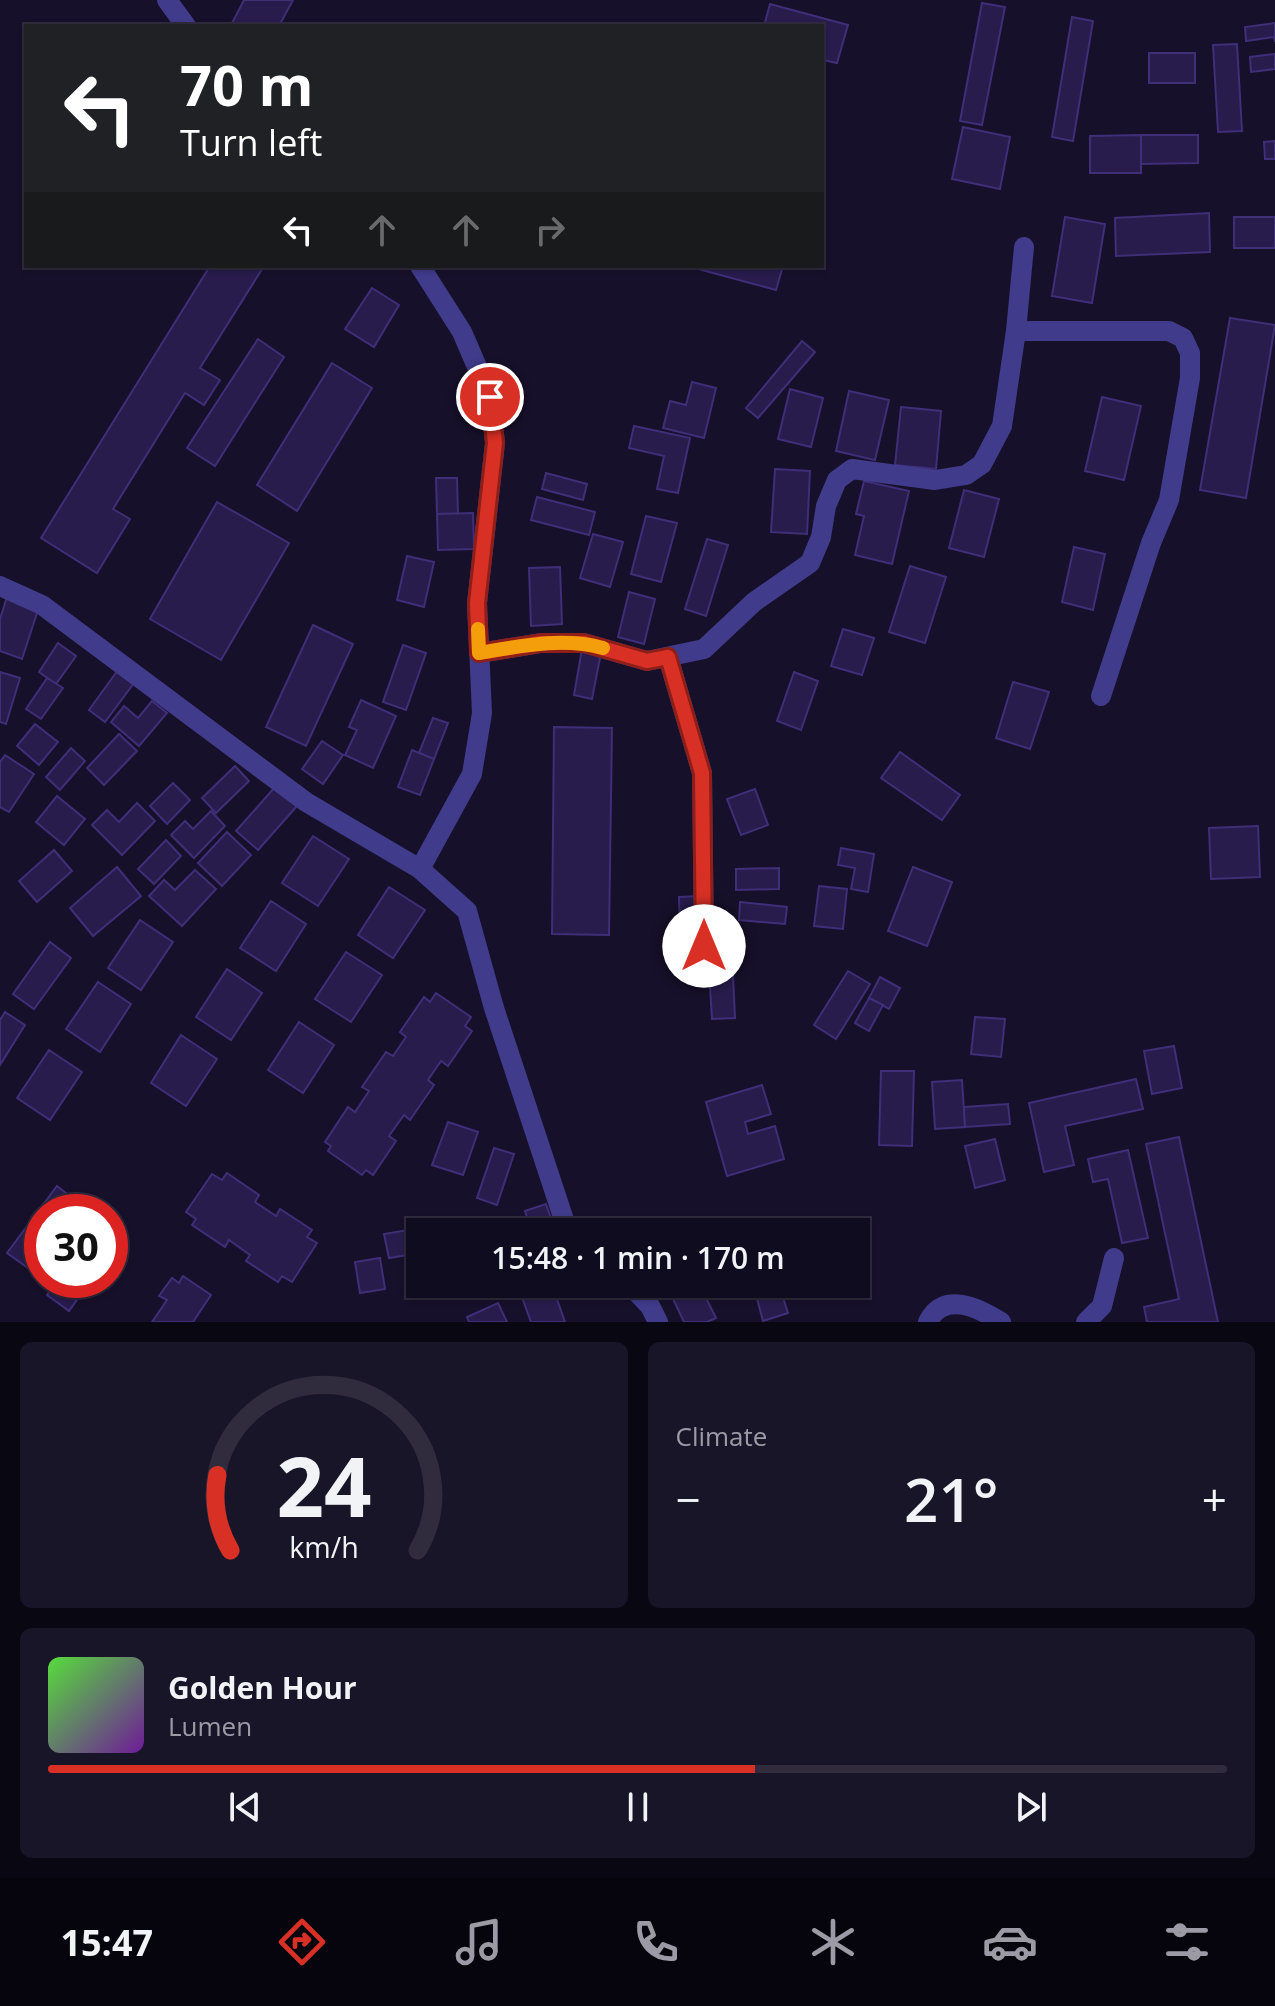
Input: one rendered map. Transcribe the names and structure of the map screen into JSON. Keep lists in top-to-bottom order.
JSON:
{
  "page": {
    "turn": ["70 m", "Turn left"],
    "limit": "30",
    "trip": "15:48 · 1 min · 170 m",
    "tile": "Climate",
    "heat": ["−", "21°", "+"],
    "song": ["Golden Hour", "Lumen"],
    "tabs": "15:47",
    "gauge": ["24", "km/h"]
  }
}
